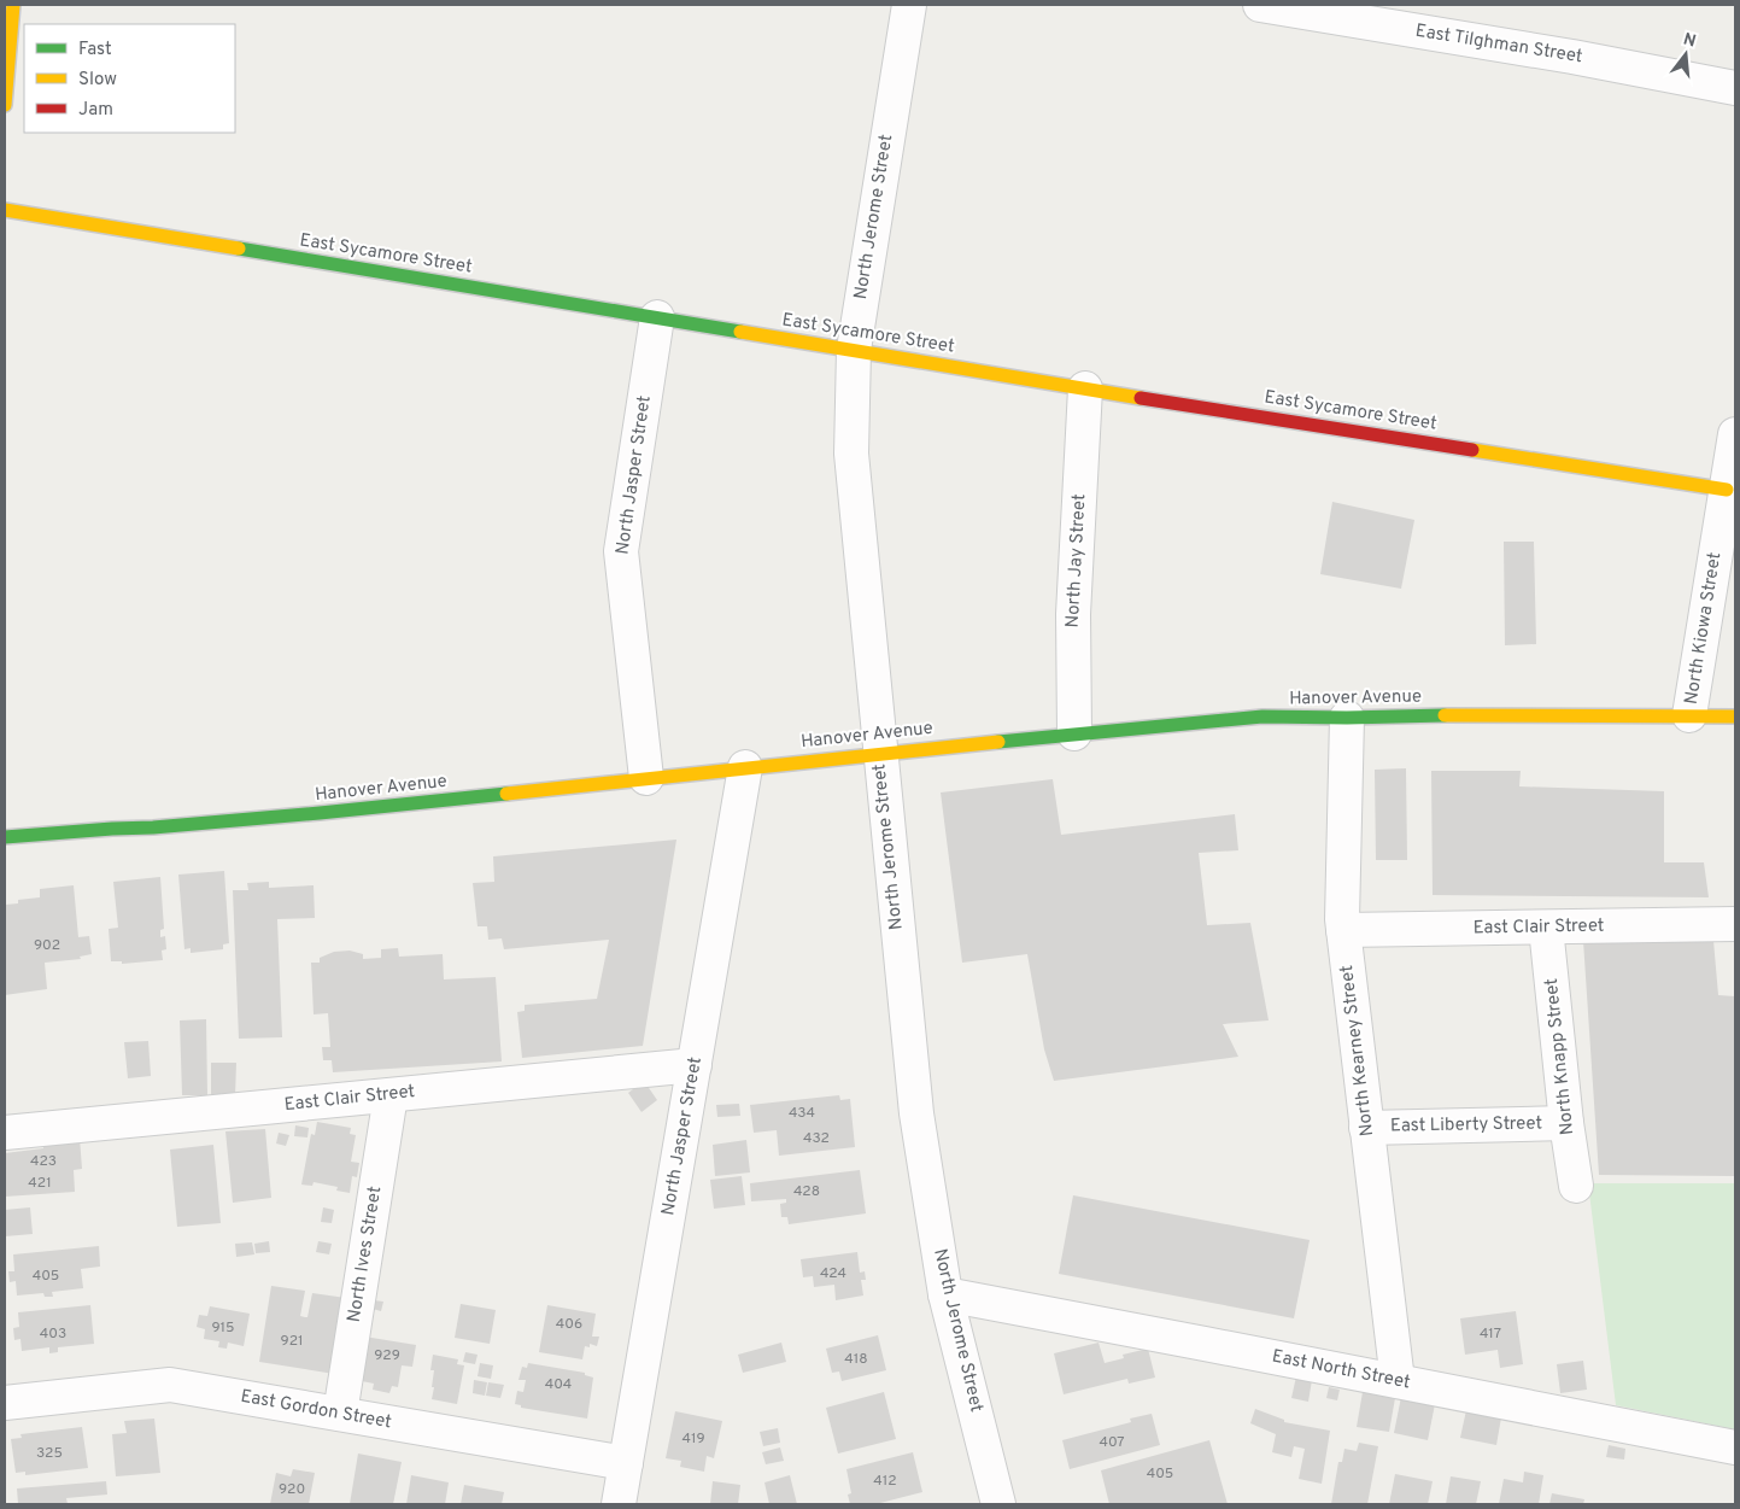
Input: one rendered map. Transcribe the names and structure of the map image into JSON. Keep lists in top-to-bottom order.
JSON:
{
  "streets": {
    "main road": ["East Sycamore Street", "Hanover Avenue"],
    "street": [
      "East Tilghman Street",
      "North Jerome Street",
      "North Jasper Street",
      "North Jay Street",
      "North Kiowa Street",
      "East Clair Street",
      "North Kearney Street",
      "North Knapp Street",
      "East Liberty Street",
      "North Ives Street",
      "East North Street",
      "East Gordon Street"
    ]
  },
  "crossings": [
    ["North Jerome Street", "East Sycamore Street"],
    ["North Jerome Street", "Hanover Avenue"],
    ["North Jerome Street", "East North Street"],
    ["East Sycamore Street", "North Jasper Street"],
    ["East Sycamore Street", "North Jay Street"],
    ["East Sycamore Street", "North Kiowa Street"],
    ["North Jasper Street", "Hanover Avenue"],
    ["North Jasper Street", "East Clair Street"],
    ["North Jasper Street", "East Gordon Street"],
    ["North Jay Street", "Hanover Avenue"],
    ["North Kiowa Street", "Hanover Avenue"],
    ["Hanover Avenue", "North Kearney Street"],
    ["East Clair Street", "North Kearney Street"],
    ["East Clair Street", "North Knapp Street"],
    ["East Clair Street", "North Ives Street"],
    ["North Kearney Street", "East Liberty Street"],
    ["North Kearney Street", "East North Street"],
    ["North Knapp Street", "East Liberty Street"],
    ["North Ives Street", "East Gordon Street"]
  ],
  "house_numbers": [
    "902",
    "434",
    "432",
    "423",
    "421",
    "428",
    "424",
    "405",
    "406",
    "915",
    "403",
    "417",
    "921",
    "929",
    "418",
    "404",
    "419",
    "407",
    "325",
    "405",
    "412",
    "920"
  ],
  "legend": ["Fast", "Slow", "Jam"],
  "north": "top"
}
